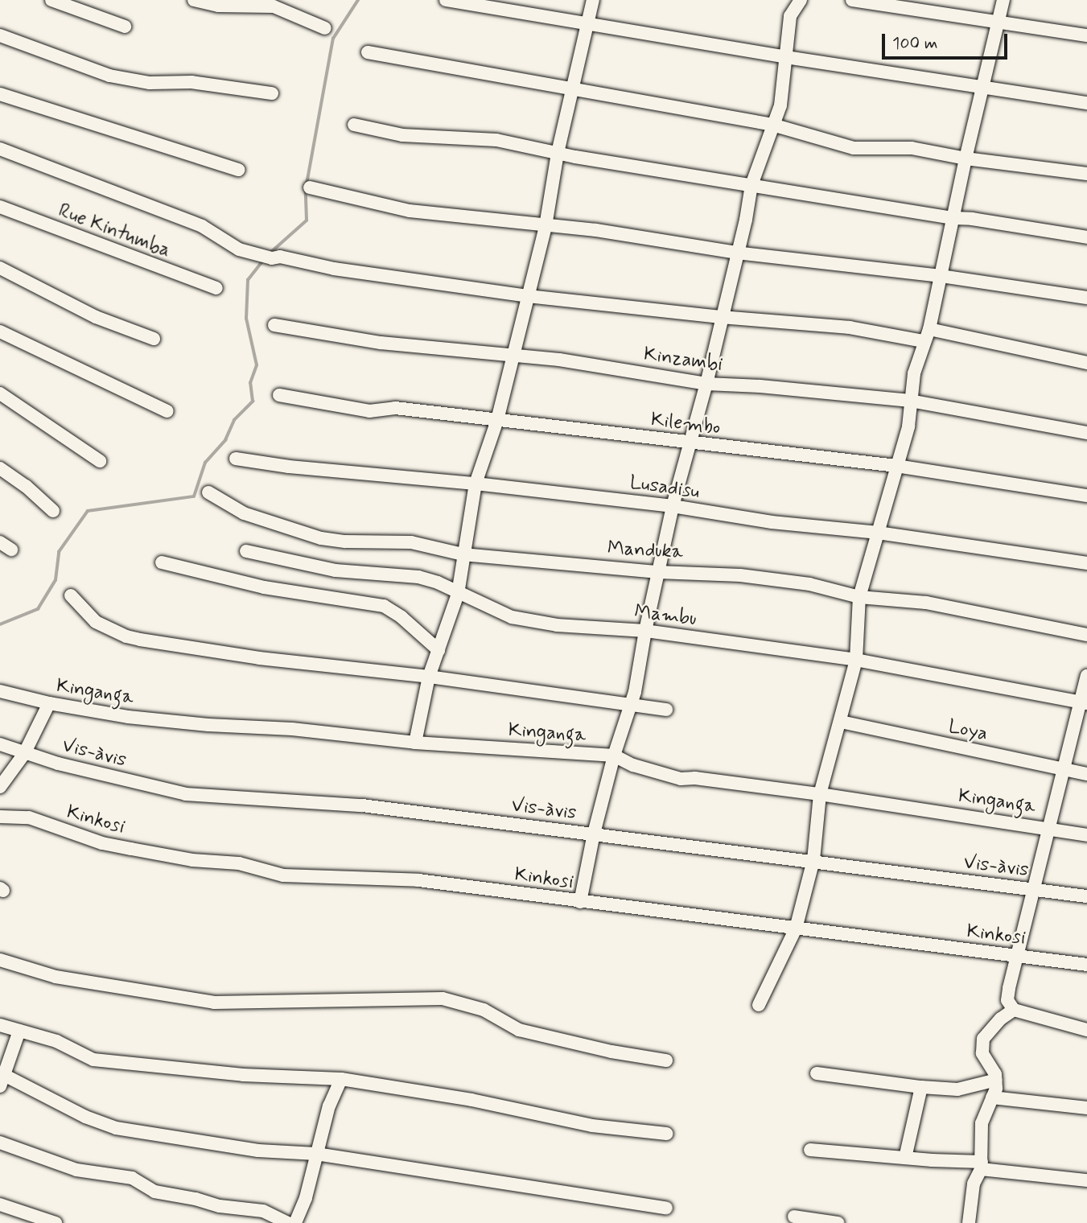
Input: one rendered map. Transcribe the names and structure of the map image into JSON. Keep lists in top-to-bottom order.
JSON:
{
  "streets": {
    "street": [
      "Rue Kintumba",
      "Kinzambi",
      "Kilembo",
      "Lusadisu",
      "Manduka",
      "Mambu",
      "Kinganga",
      "Loya",
      "Vis-àvis",
      "Kinkosi"
    ]
  },
  "scale_bar": "100 m"
}
